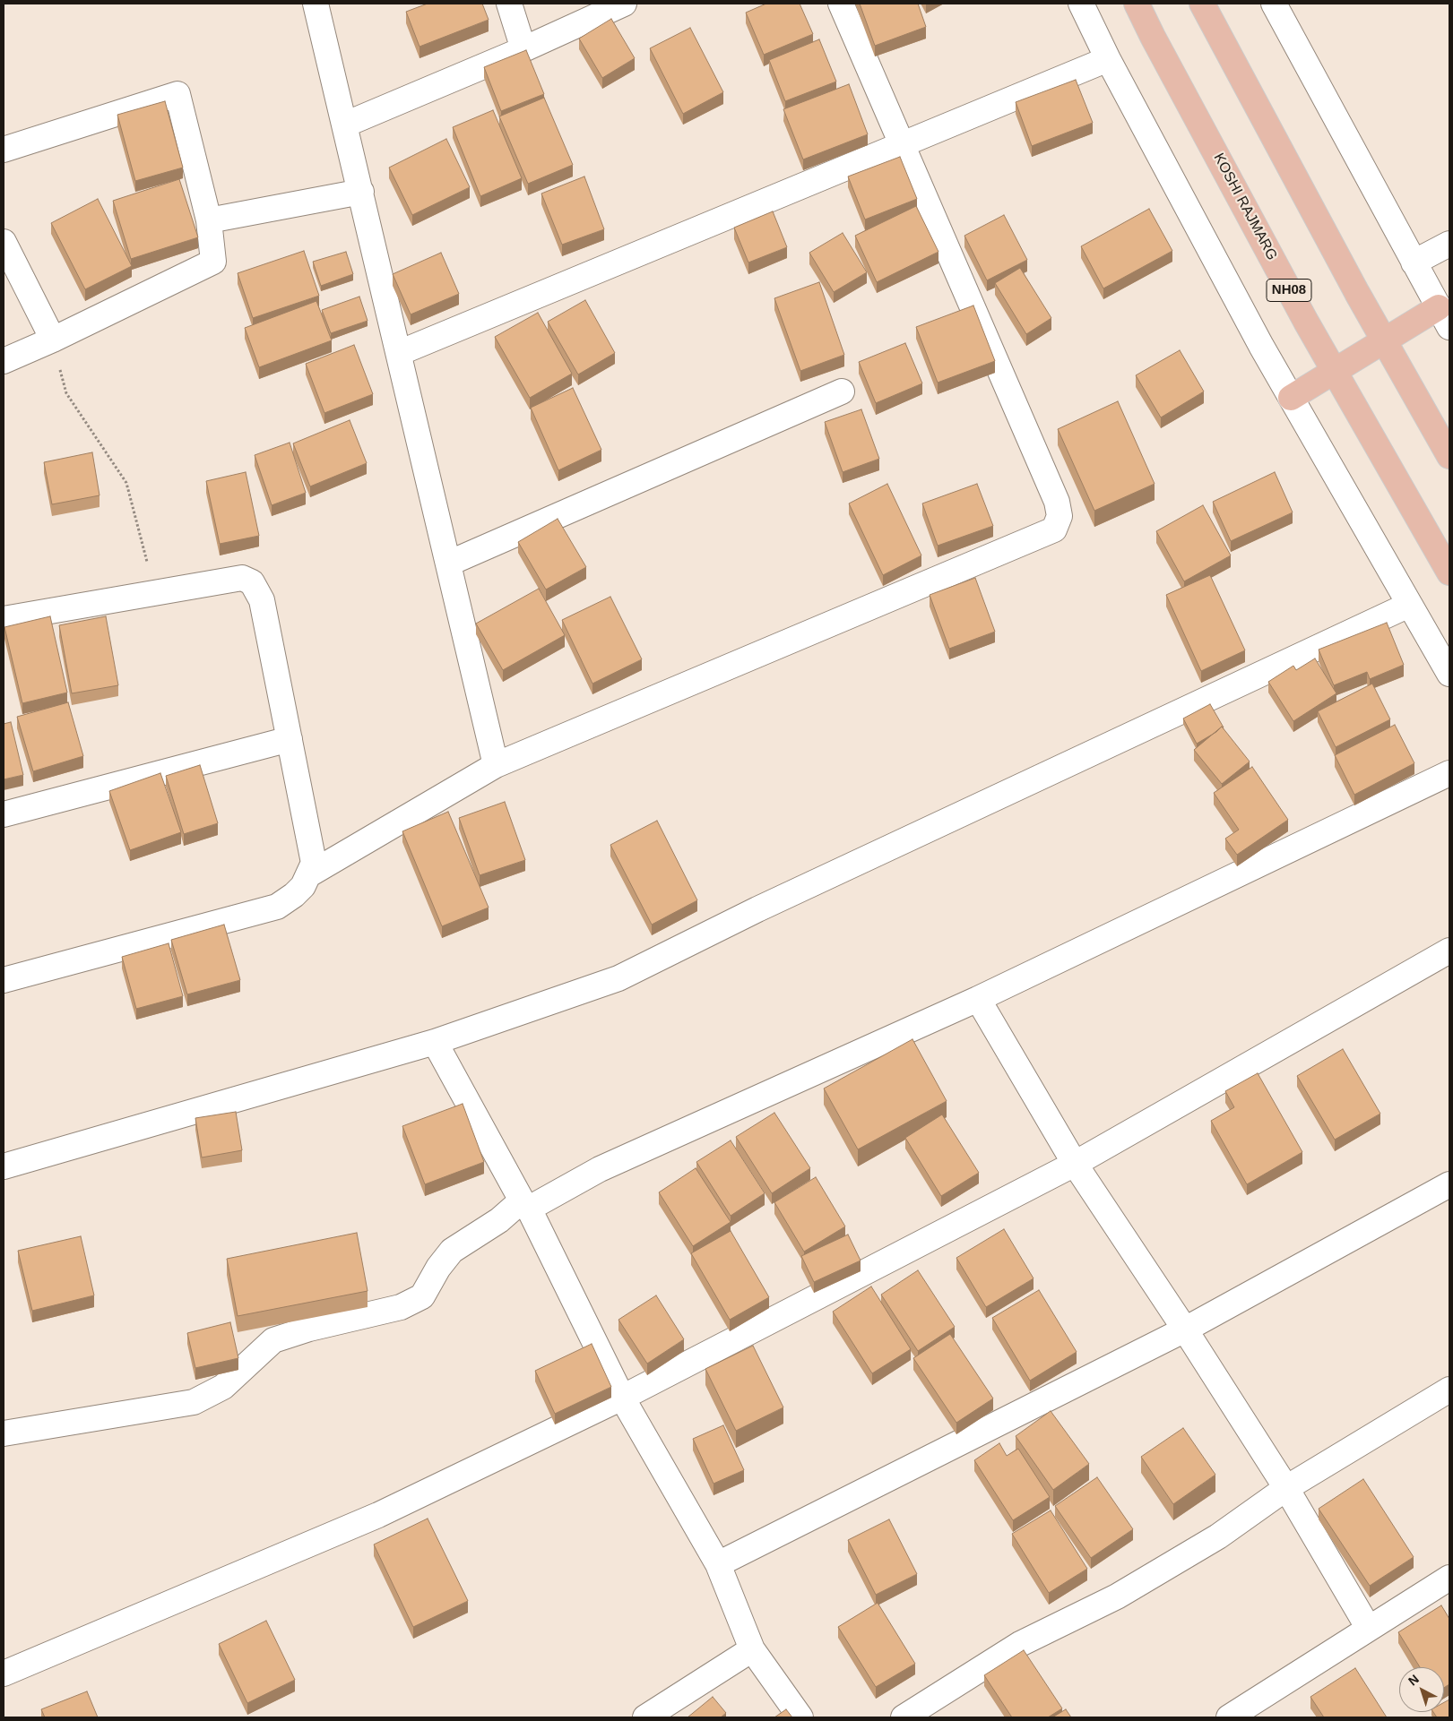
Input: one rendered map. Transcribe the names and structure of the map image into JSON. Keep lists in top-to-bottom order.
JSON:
{
  "streets": {
    "main road": ["KOSHI RAJMARG", "NH08"]
  },
  "north": "top left"
}
